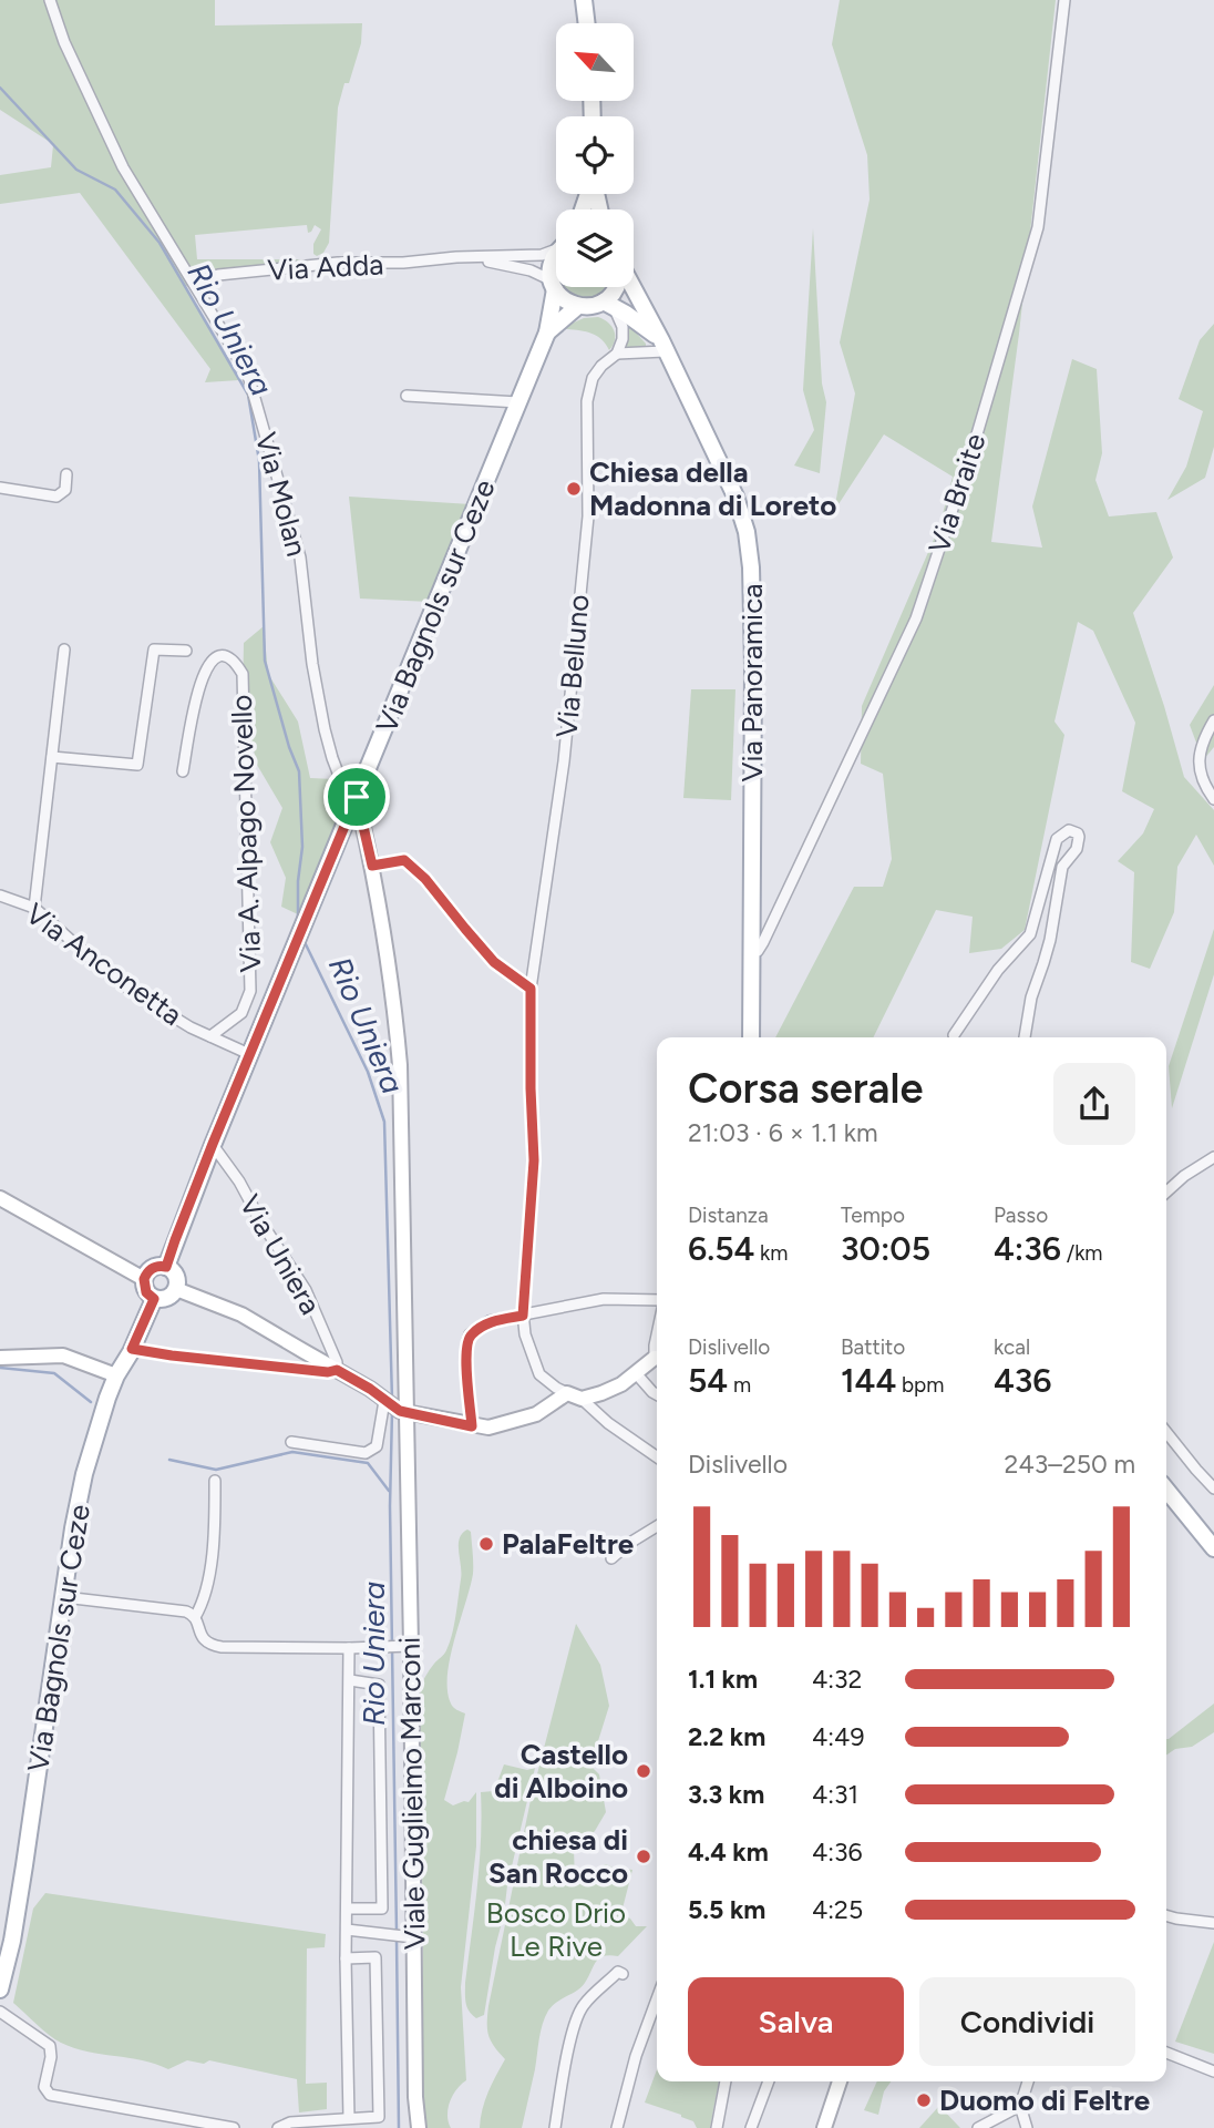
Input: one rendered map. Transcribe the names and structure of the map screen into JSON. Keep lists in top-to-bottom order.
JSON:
{
  "streets": {
    "main road": ["Via Bagnols sur Ceze", "Via Panoramica"],
    "street": [
      "Via Adda",
      "Via Braite",
      "Via Molan",
      "Via Belluno",
      "Via A. Alpago Novello",
      "Via Anconetta",
      "Via Uniera",
      "Viale Guglielmo Marconi"
    ]
  },
  "crossings": [
    ["Via Adda", "Via Molan"],
    ["Via Adda", "Via Bagnols sur Ceze"],
    ["Via Braite", "Via Panoramica"],
    ["Via Molan", "Via Bagnols sur Ceze"],
    ["Via Molan", "Viale Guglielmo Marconi"],
    ["Via Bagnols sur Ceze", "Via Anconetta"],
    ["Via Bagnols sur Ceze", "Via Uniera"],
    ["Via Bagnols sur Ceze", "Viale Guglielmo Marconi"],
    ["Via A. Alpago Novello", "Via Anconetta"]
  ],
  "water": ["Rio Uniera"],
  "parks": ["Bosco Drio Le Rive"],
  "places": [
    "Chiesa della Madonna di Loreto",
    "PalaFeltre",
    "Castello di Alboino",
    "chiesa di San Rocco",
    "Duomo di Feltre"
  ],
  "north": "top left",
  "page": {
    "heading": ["Corsa serale", "21:03 · 6 × 1.1 km"],
    "stats": [
      ["Distanza", "6.54 km"],
      ["Tempo", "30:05"],
      ["Passo", "4:36 /km"],
      ["Dislivello", "54 m"],
      ["Battito", "144 bpm"],
      ["kcal", "436"]
    ],
    "chart": ["Dislivello", "243–250 m"],
    "list": [
      {
        "name": "1.1 km",
        "note": "4:32"
      },
      {
        "name": "2.2 km",
        "note": "4:49"
      },
      {
        "name": "3.3 km",
        "note": "4:31"
      },
      {
        "name": "4.4 km",
        "note": "4:36"
      },
      {
        "name": "5.5 km",
        "note": "4:25"
      }
    ],
    "buttons": ["Salva", "Condividi"]
  }
}
